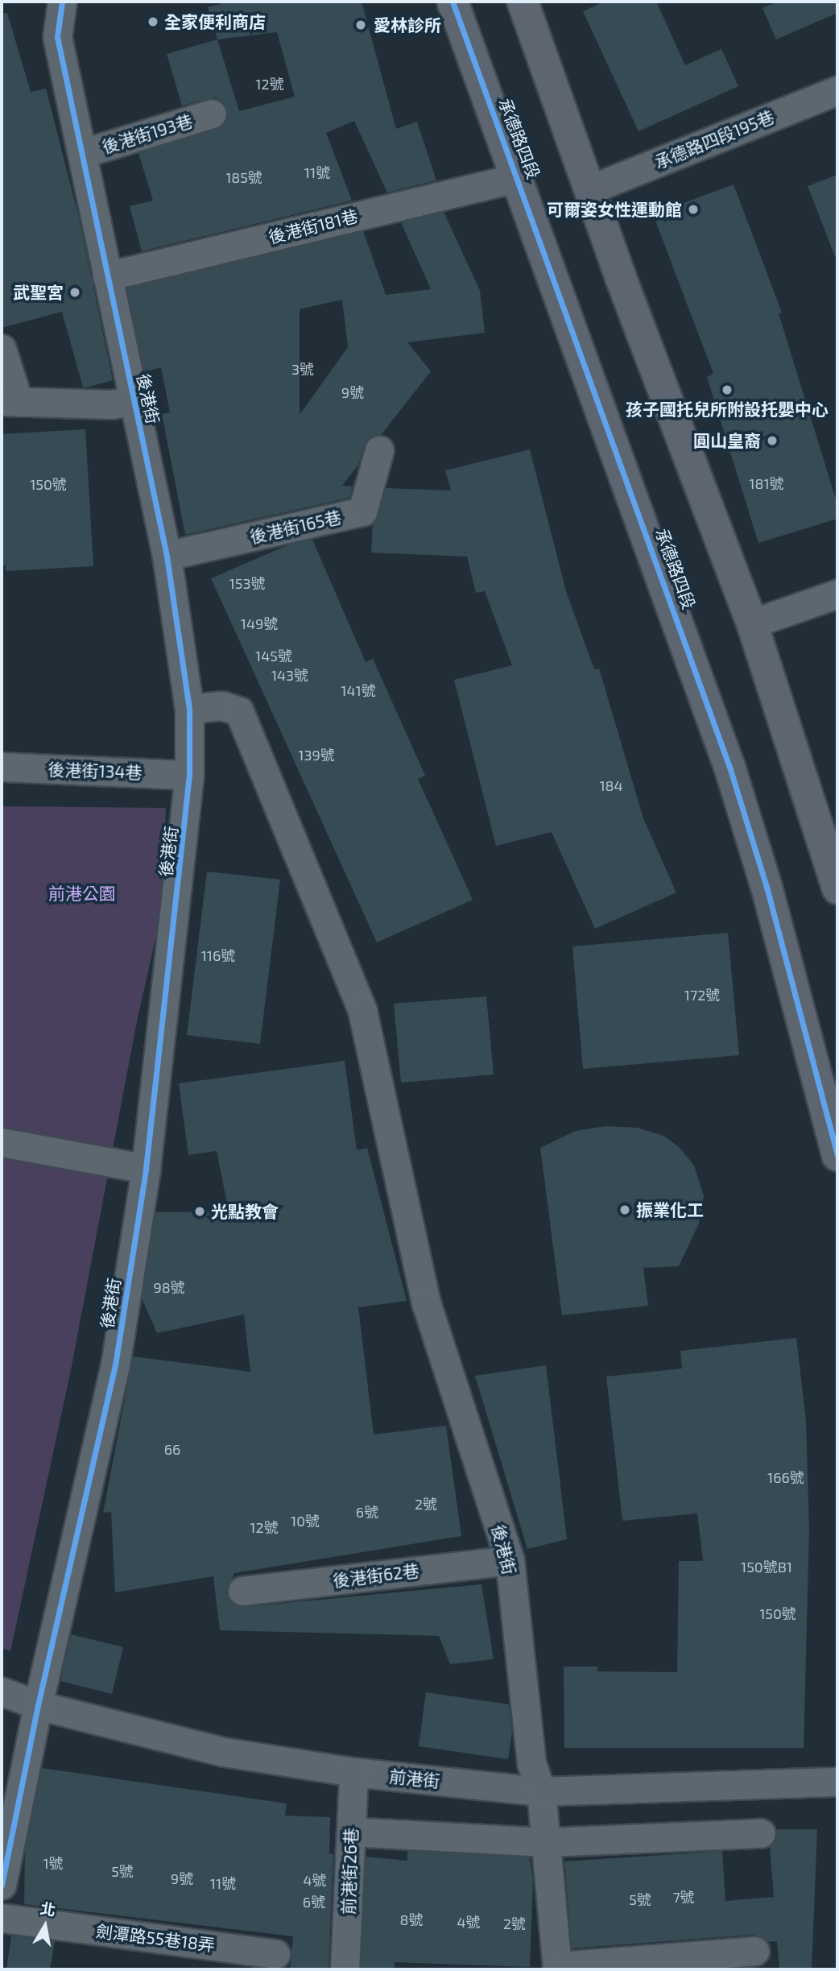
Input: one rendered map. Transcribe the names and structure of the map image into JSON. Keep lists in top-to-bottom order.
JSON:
{
  "streets": {
    "main road": ["承德路四段"],
    "street": [
      "後港街193巷",
      "承德路四段195巷",
      "後港街181巷",
      "後港街",
      "後港街165巷",
      "後港街134巷",
      "後港街62巷",
      "前港街",
      "前港街26巷",
      "劍潭路55巷18弄"
    ]
  },
  "crossings": [
    ["後港街193巷", "後港街"],
    ["承德路四段", "後港街181巷"],
    ["後港街181巷", "後港街"],
    ["後港街", "後港街165巷"],
    ["後港街", "後港街134巷"],
    ["後港街", "後港街62巷"],
    ["後港街", "前港街"],
    ["前港街", "前港街26巷"]
  ],
  "parks": ["前港公園"],
  "places": [
    "全家便利商店",
    "愛林診所",
    "可爾姿女性運動館",
    "武聖宮",
    "孩子國托兒所附設托嬰中心",
    "圓山皇裔",
    "振業化工",
    "光點教會"
  ],
  "house_numbers": [
    "12號",
    "11號",
    "185號",
    "3號",
    "9號",
    "181號",
    "150號",
    "153號",
    "149號",
    "145號",
    "143號",
    "141號",
    "139號",
    "184",
    "116號",
    "172號",
    "98號",
    "66",
    "166號",
    "2號",
    "6號",
    "10號",
    "12號",
    "150號B1",
    "150號",
    "1號",
    "5號",
    "9號",
    "4號",
    "11號",
    "7號",
    "5號",
    "6號",
    "8號",
    "4號",
    "2號"
  ],
  "north": "top"
}
